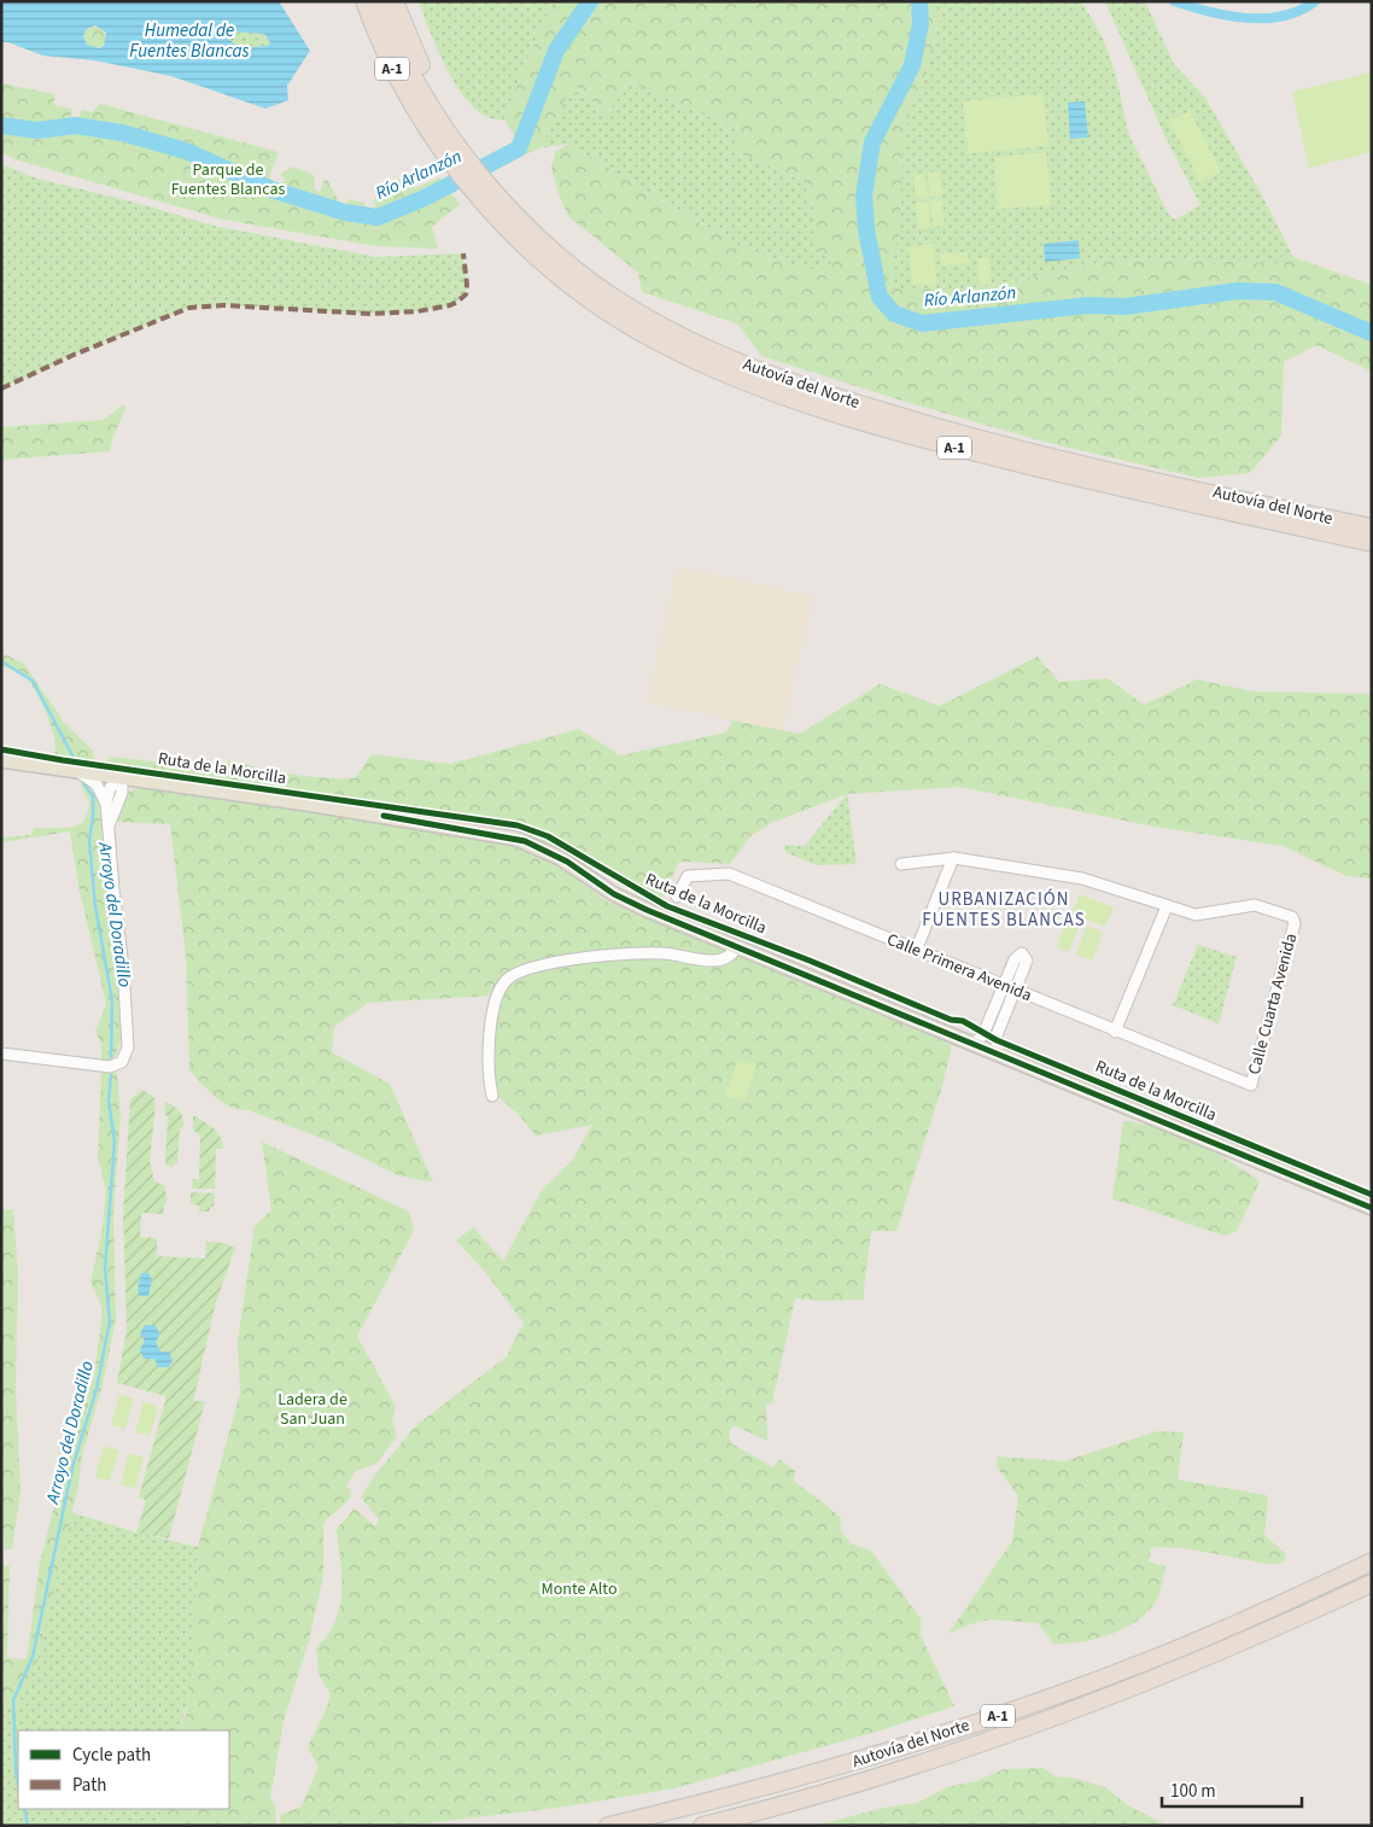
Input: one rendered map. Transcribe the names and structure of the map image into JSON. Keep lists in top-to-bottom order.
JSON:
{
  "streets": {
    "highway": ["A-1", "Autovía del Norte"],
    "street": ["Calle Primera Avenida", "Calle Cuarta Avenida"],
    "cycle path": ["Ruta de la Morcilla"]
  },
  "crossings": [
    ["A-1", "Autovía del Norte"],
    ["Calle Primera Avenida", "Calle Cuarta Avenida"]
  ],
  "districts": ["URBANIZACIÓN FUENTES BLANCAS"],
  "water": ["Humedal de Fuentes Blancas", "Río Arlanzón", "Arroyo del Doradillo"],
  "parks": ["Parque de Fuentes Blancas", "Ladera de San Juan", "Monte Alto"],
  "legend": ["Cycle path", "Path"],
  "scale_bar": "100 m"
}
